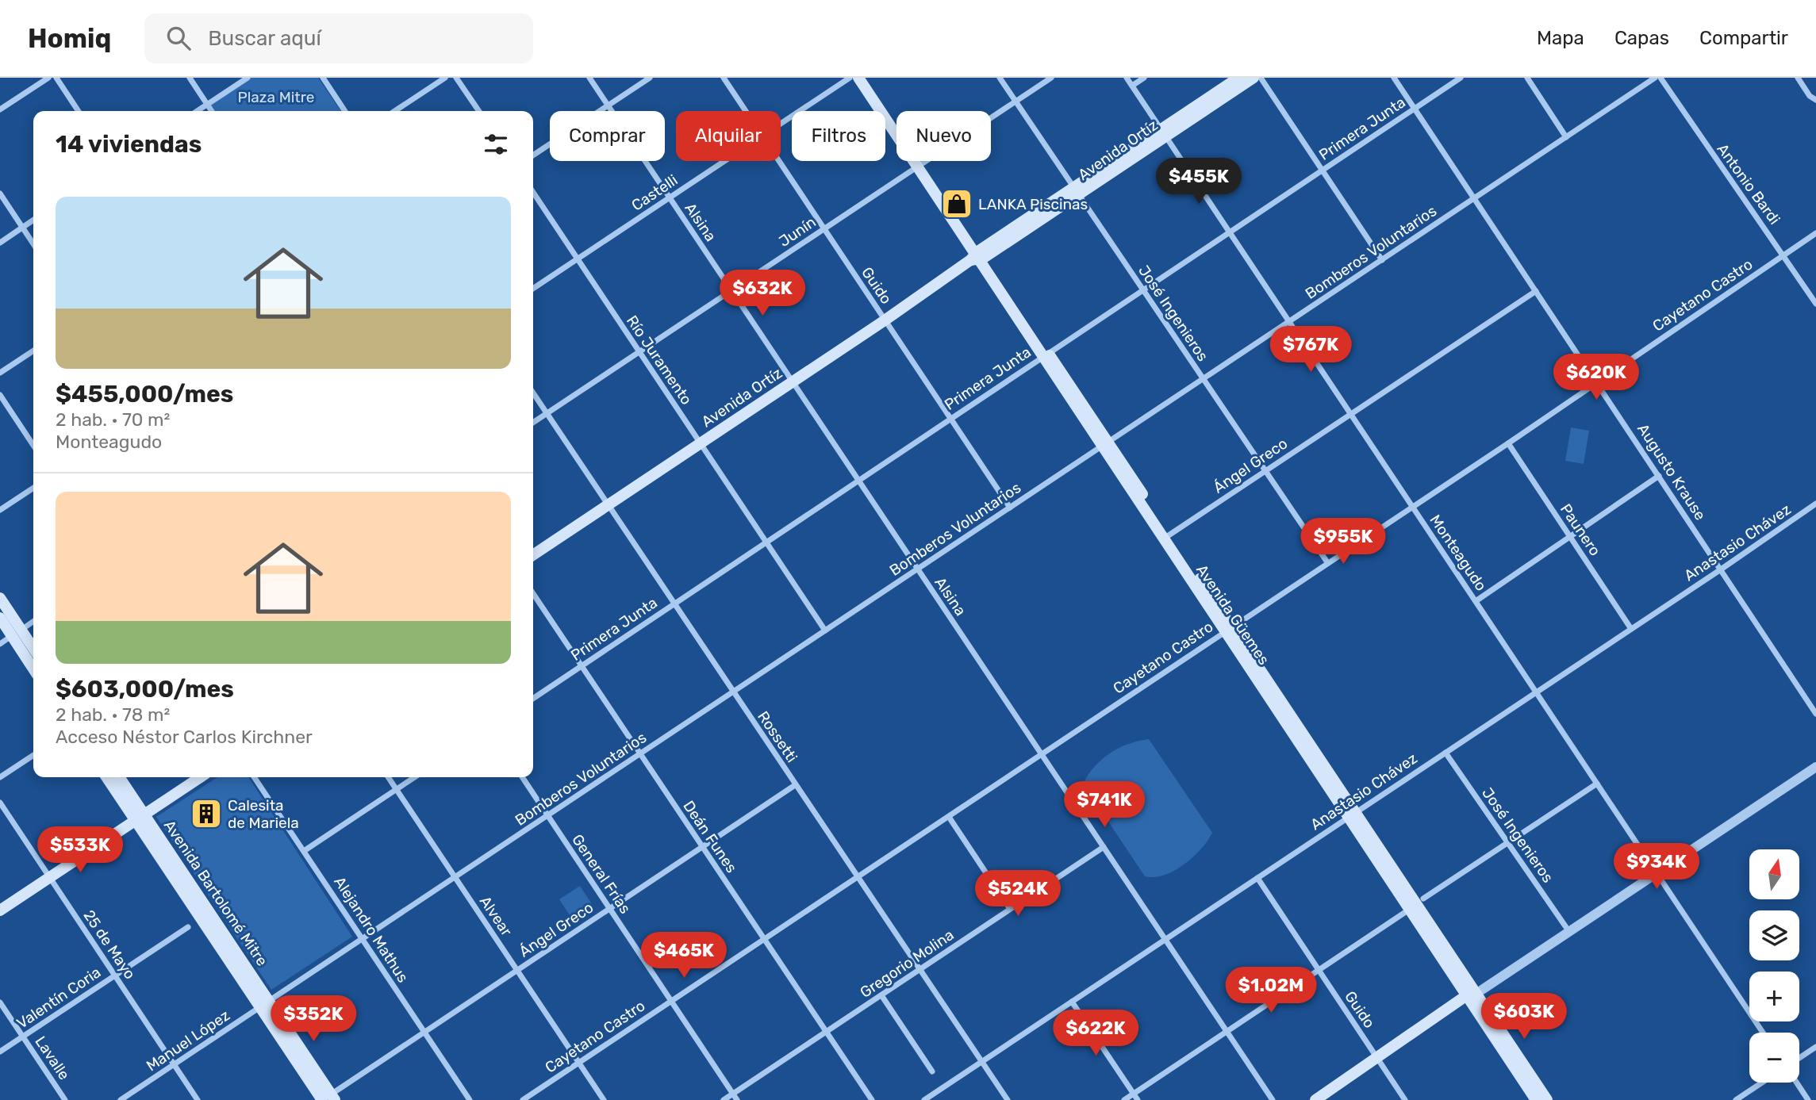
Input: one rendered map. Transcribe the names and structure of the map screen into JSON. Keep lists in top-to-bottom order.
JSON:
{
  "streets": {
    "main road": ["Avenida Ortíz", "Avenida Güemes", "Avenida Bartolomé Mitre"],
    "street": [
      "Primera Junta",
      "Antonio Bardi",
      "Castelli",
      "Alsina",
      "Junín",
      "Bomberos Voluntarios",
      "Guido",
      "Cayetano Castro",
      "José Ingenieros",
      "Río Juramento",
      "Ángel Greco",
      "Augusto Krause",
      "Paunero",
      "Anastasio Chávez",
      "Monteagudo",
      "Rossetti",
      "Deán Funes",
      "General Frías",
      "Alvear",
      "Alejandro Mathus",
      "25 de Mayo",
      "Gregorio Molina",
      "Valentín Coria",
      "Manuel López",
      "Lavalle"
    ]
  },
  "crossings": [
    ["Primera Junta", "Alsina"],
    ["Primera Junta", "Guido"],
    ["Primera Junta", "José Ingenieros"],
    ["Primera Junta", "Río Juramento"],
    ["Primera Junta", "Augusto Krause"],
    ["Primera Junta", "Monteagudo"],
    ["Primera Junta", "Avenida Güemes"],
    ["Primera Junta", "Rossetti"],
    ["Primera Junta", "Deán Funes"],
    ["Avenida Ortíz", "Alsina"],
    ["Avenida Ortíz", "Guido"],
    ["Avenida Ortíz", "José Ingenieros"],
    ["Avenida Ortíz", "Río Juramento"],
    ["Avenida Ortíz", "Monteagudo"],
    ["Avenida Ortíz", "Avenida Güemes"],
    ["Avenida Ortíz", "Rossetti"],
    ["Antonio Bardi", "Cayetano Castro"],
    ["Castelli", "Alsina"],
    ["Castelli", "Río Juramento"],
    ["Alsina", "Junín"],
    ["Alsina", "Bomberos Voluntarios"],
    ["Alsina", "Cayetano Castro"],
    ["Alsina", "Anastasio Chávez"],
    ["Alsina", "Gregorio Molina"],
    ["Junín", "Guido"],
    ["Junín", "José Ingenieros"],
    ["Junín", "Río Juramento"],
    ["Junín", "Avenida Güemes"],
    ["Junín", "Rossetti"],
    ["Bomberos Voluntarios", "Guido"],
    ["Bomberos Voluntarios", "José Ingenieros"],
    ["Bomberos Voluntarios", "Río Juramento"],
    ["Bomberos Voluntarios", "Augusto Krause"],
    ["Bomberos Voluntarios", "Monteagudo"],
    ["Bomberos Voluntarios", "Avenida Güemes"],
    ["Bomberos Voluntarios", "Rossetti"],
    ["Bomberos Voluntarios", "Deán Funes"],
    ["Bomberos Voluntarios", "General Frías"],
    ["Bomberos Voluntarios", "Avenida Bartolomé Mitre"],
    ["Bomberos Voluntarios", "Alvear"],
    ["Bomberos Voluntarios", "Alejandro Mathus"],
    ["Bomberos Voluntarios", "Manuel López"],
    ["Guido", "Anastasio Chávez"],
    ["Cayetano Castro", "José Ingenieros"],
    ["Cayetano Castro", "Augusto Krause"],
    ["Cayetano Castro", "Paunero"],
    ["Cayetano Castro", "Monteagudo"],
    ["Cayetano Castro", "Avenida Güemes"],
    ["Cayetano Castro", "Rossetti"],
    ["Cayetano Castro", "Deán Funes"],
    ["Cayetano Castro", "General Frías"],
    ["Cayetano Castro", "Alvear"],
    ["José Ingenieros", "Ángel Greco"],
    ["José Ingenieros", "Anastasio Chávez"],
    ["Ángel Greco", "Augusto Krause"],
    ["Ángel Greco", "Monteagudo"],
    ["Ángel Greco", "Avenida Güemes"],
    ["Ángel Greco", "Rossetti"],
    ["Ángel Greco", "Deán Funes"],
    ["Ángel Greco", "General Frías"],
    ["Ángel Greco", "Avenida Bartolomé Mitre"],
    ["Ángel Greco", "Alvear"],
    ["Ángel Greco", "Alejandro Mathus"],
    ["Augusto Krause", "Anastasio Chávez"],
    ["Paunero", "Anastasio Chávez"],
    ["Anastasio Chávez", "Monteagudo"],
    ["Anastasio Chávez", "Avenida Güemes"],
    ["Anastasio Chávez", "Rossetti"],
    ["Rossetti", "Gregorio Molina"],
    ["Deán Funes", "Gregorio Molina"],
    ["General Frías", "Gregorio Molina"],
    ["Avenida Bartolomé Mitre", "Manuel López"],
    ["25 de Mayo", "Valentín Coria"],
    ["25 de Mayo", "Manuel López"],
    ["Valentín Coria", "Lavalle"]
  ],
  "parks": ["Plaza Mitre"],
  "places": {
    "shop": ["LANKA Piscinas"],
    "building": ["Calesita de Mariela"]
  },
  "north": "top",
  "page": {
    "header": "Homiq",
    "search": "Buscar aquí",
    "nav": ["Mapa", "Capas", "Compartir"],
    "chip": [
      "Comprar",
      "Alquilar",
      "Filtros",
      "Nuevo"
    ],
    "heading": "14 viviendas",
    "price": [
      "$455K",
      "$632K",
      "$767K",
      "$620K",
      "$955K",
      "$741K",
      "$533K",
      "$934K",
      "$524K",
      "$465K",
      "$1.02M",
      "$603K",
      "$352K",
      "$622K"
    ],
    "list": [
      {
        "name": "$455,000/mes",
        "note": "2 hab. · 70 m² · Monteagudo"
      },
      {
        "name": "$603,000/mes",
        "note": "2 hab. · 78 m² · Acceso Néstor Carlos Kirchner"
      }
    ],
    "map_buttons": ["+", "−"]
  }
}
